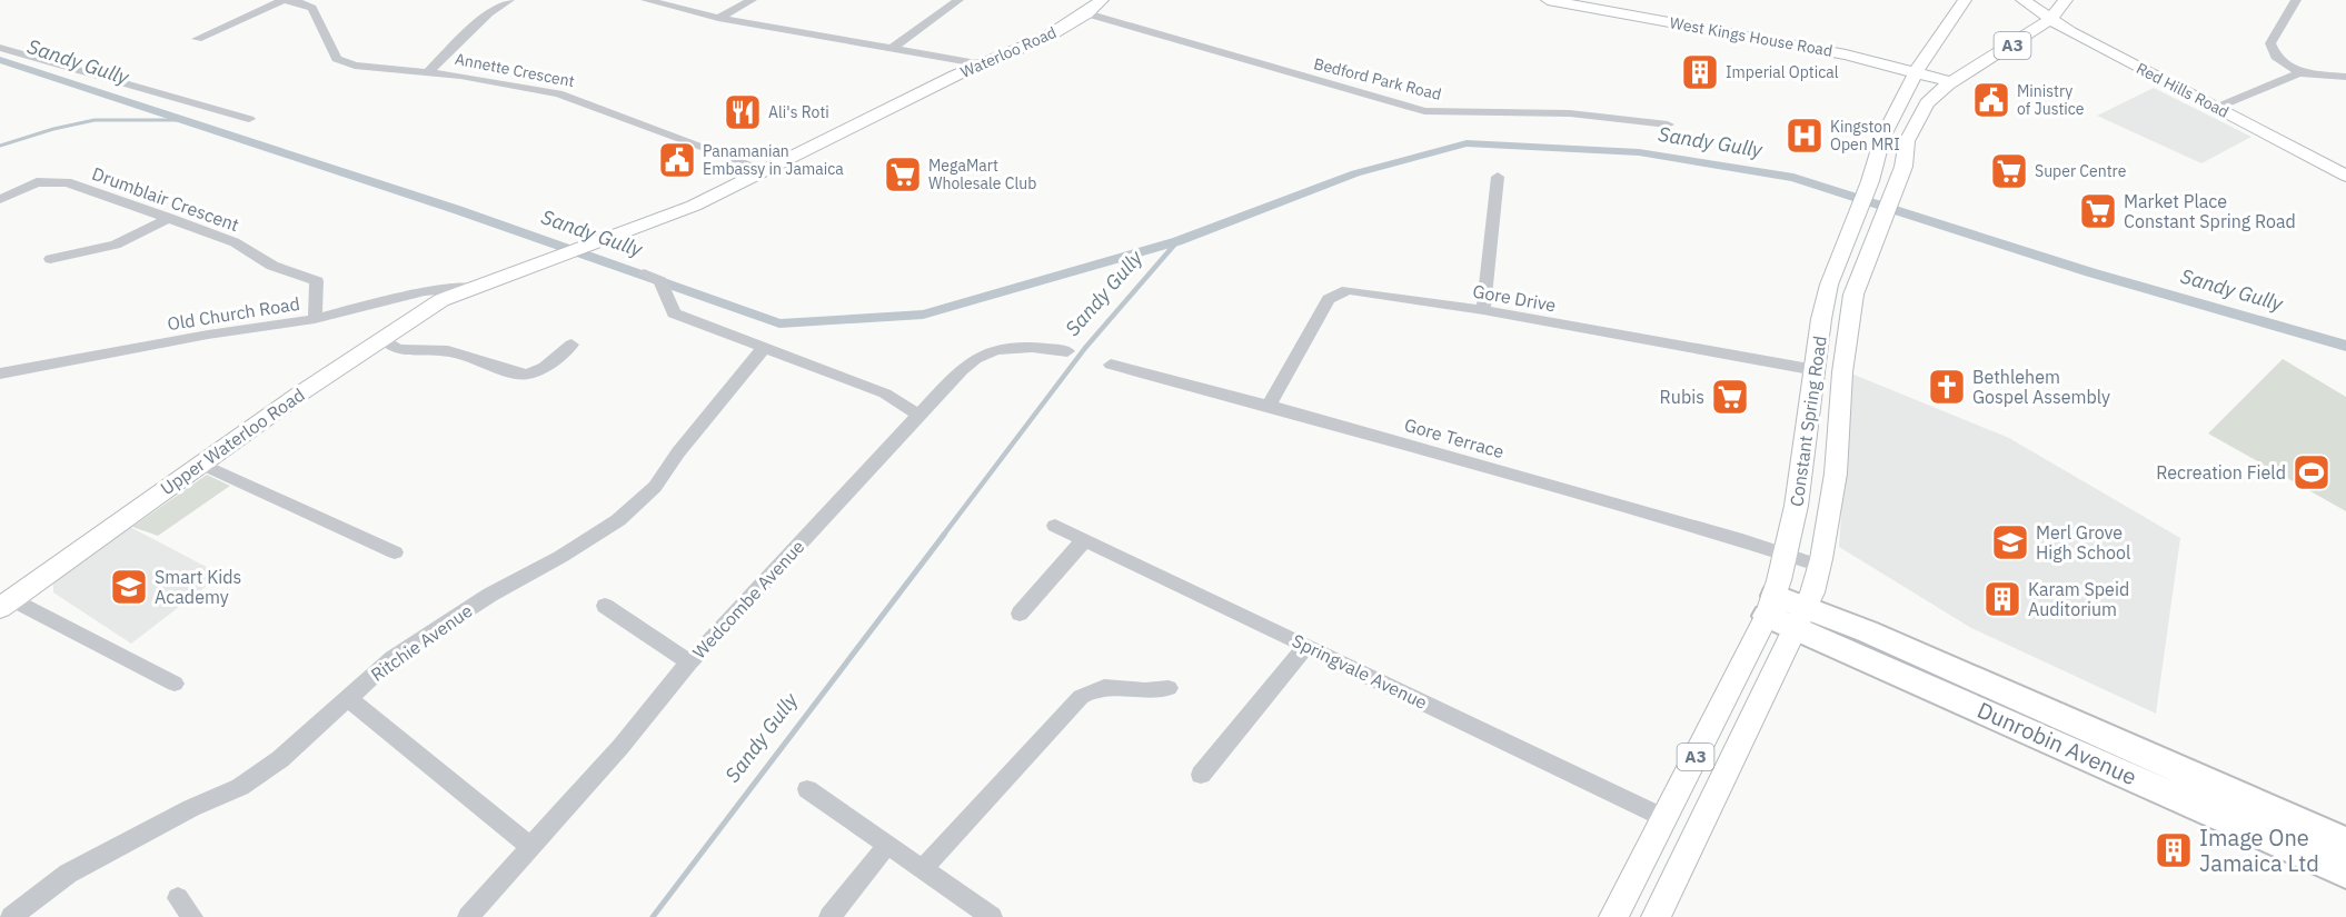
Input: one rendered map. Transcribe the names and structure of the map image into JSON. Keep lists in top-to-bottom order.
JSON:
{
  "streets": {
    "highway": ["Dunrobin Avenue"],
    "main road": [
      "West Kings House Road",
      "A3",
      "Waterloo Road",
      "Red Hills Road",
      "Constant Spring Road",
      "Upper Waterloo Road"
    ],
    "street": [
      "Annette Crescent",
      "Bedford Park Road",
      "Drumblair Crescent",
      "Gore Drive",
      "Old Church Road",
      "Gore Terrace",
      "Wedcombe Avenue",
      "Ritchie Avenue",
      "Springvale Avenue"
    ]
  },
  "crossings": [
    ["West Kings House Road", "A3"],
    ["West Kings House Road", "Constant Spring Road"],
    ["A3", "Red Hills Road"],
    ["A3", "Constant Spring Road"],
    ["Waterloo Road", "Annette Crescent"],
    ["Waterloo Road", "Bedford Park Road"],
    ["Drumblair Crescent", "Old Church Road"],
    ["Gore Drive", "Constant Spring Road"],
    ["Gore Drive", "Gore Terrace"],
    ["Old Church Road", "Upper Waterloo Road"],
    ["Constant Spring Road", "Gore Terrace"],
    ["Constant Spring Road", "Springvale Avenue"],
    ["Constant Spring Road", "Dunrobin Avenue"]
  ],
  "water": ["Sandy Gully"],
  "places": {
    "building": ["Imperial Optical", "Karam Speid Auditorium", "Image One Jamaica Ltd"],
    "public building": ["Ministry of Justice", "Panamanian Embassy in Jamaica"],
    "restaurant": ["Ali's Roti"],
    "hospital": ["Kingston Open MRI"],
    "supermarket": [
      "Super Centre",
      "MegaMart Wholesale Club",
      "Market Place Constant Spring Road",
      "Rubis"
    ],
    "church": ["Bethlehem Gospel Assembly"],
    "sports": ["Recreation Field"],
    "school or university": ["Merl Grove High School", "Smart Kids Academy"]
  }
}
